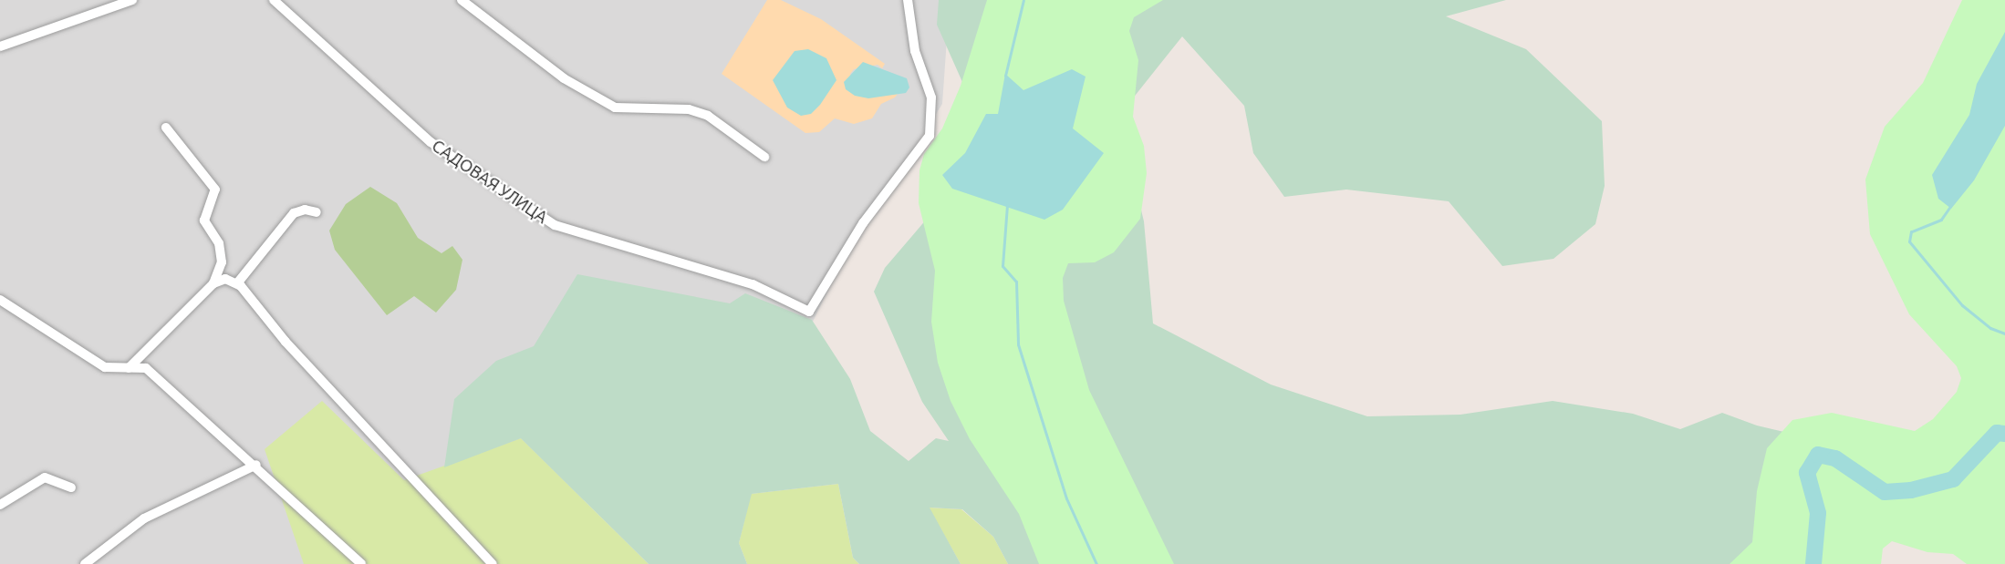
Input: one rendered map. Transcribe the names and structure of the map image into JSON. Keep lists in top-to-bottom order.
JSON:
{
  "streets": {
    "street": ["САДОВАЯ УЛИЦА"]
  }
}
